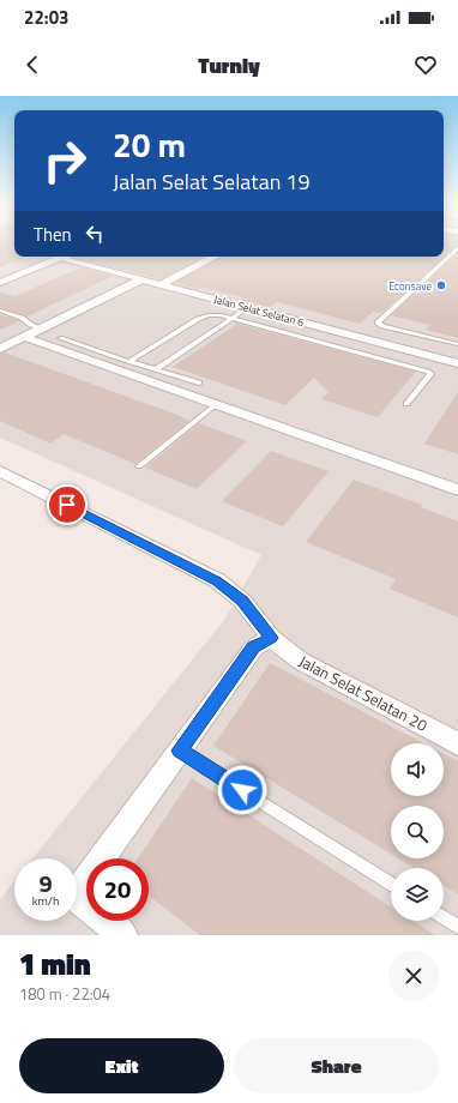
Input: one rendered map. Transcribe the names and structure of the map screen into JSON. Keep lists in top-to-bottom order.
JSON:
{
  "streets": {
    "street": ["Jalan Selat Selatan 6", "Jalan Selat Selatan 20"]
  },
  "places": ["Econsave"],
  "page": {
    "status": "22:03",
    "header": "Turnly",
    "turn": ["20 m", "Jalan Selat Selatan 19"],
    "then": "Then",
    "speed": "9 km/h",
    "limit": "20",
    "heading": ["1 min", "180 m · 22:04"],
    "buttons": ["Exit", "Share"]
  }
}
